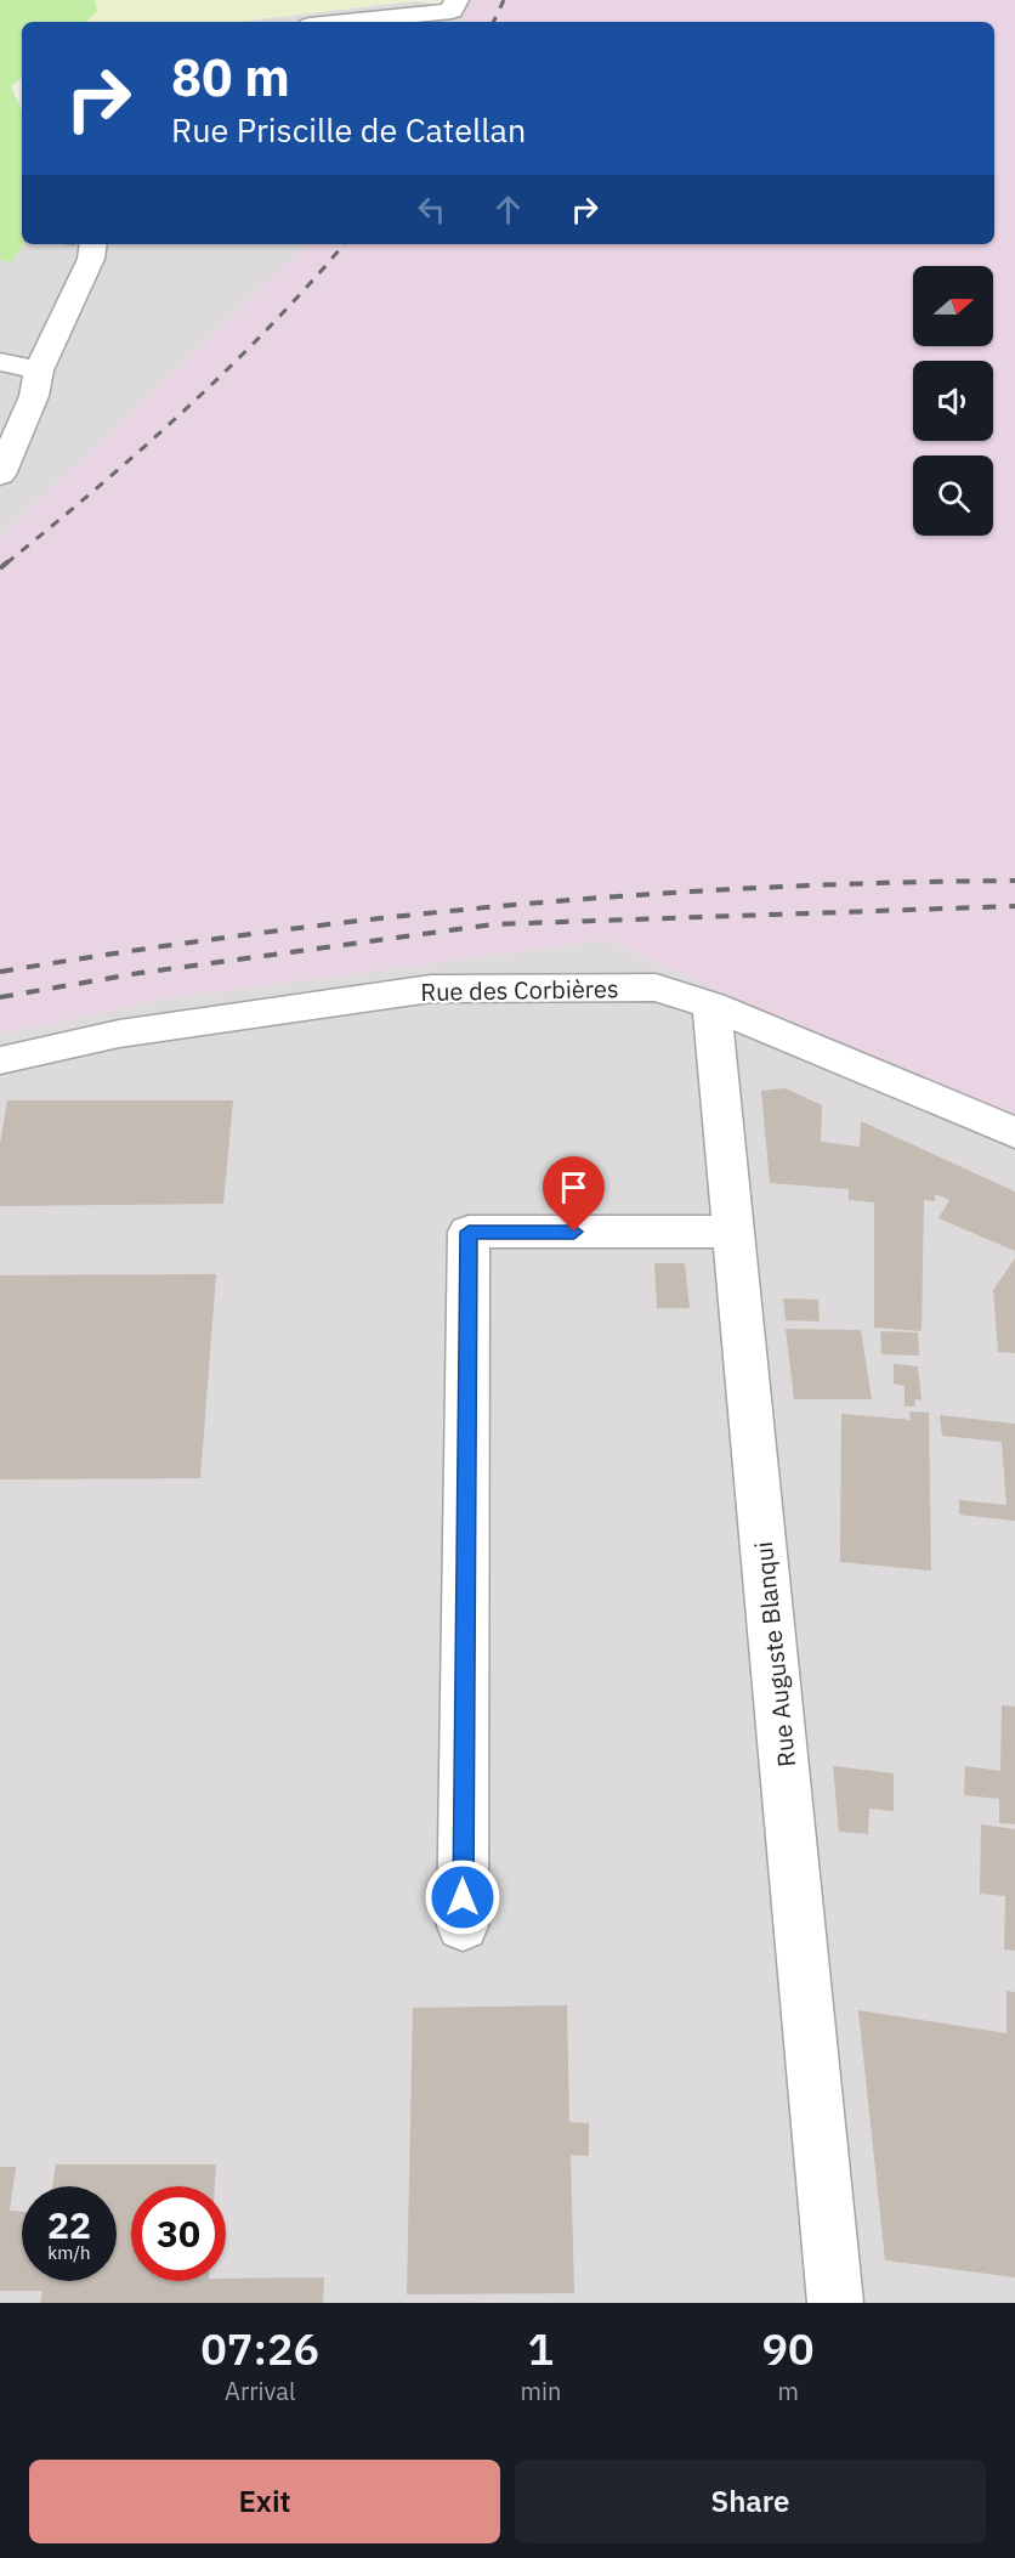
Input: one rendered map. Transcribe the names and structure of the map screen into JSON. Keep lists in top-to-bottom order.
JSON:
{
  "streets": {
    "street": ["Rue des Corbières", "Rue Auguste Blanqui"]
  },
  "crossings": [
    ["Rue des Corbières", "Rue Auguste Blanqui"]
  ],
  "north": "right",
  "page": {
    "turn": ["80 m", "Rue Priscille de Catellan"],
    "speed": "22 km/h",
    "limit": "30",
    "eta": [
      "07:26",
      "Arrival",
      "1",
      "min",
      "90",
      "m"
    ],
    "buttons": ["Exit", "Share"]
  }
}
